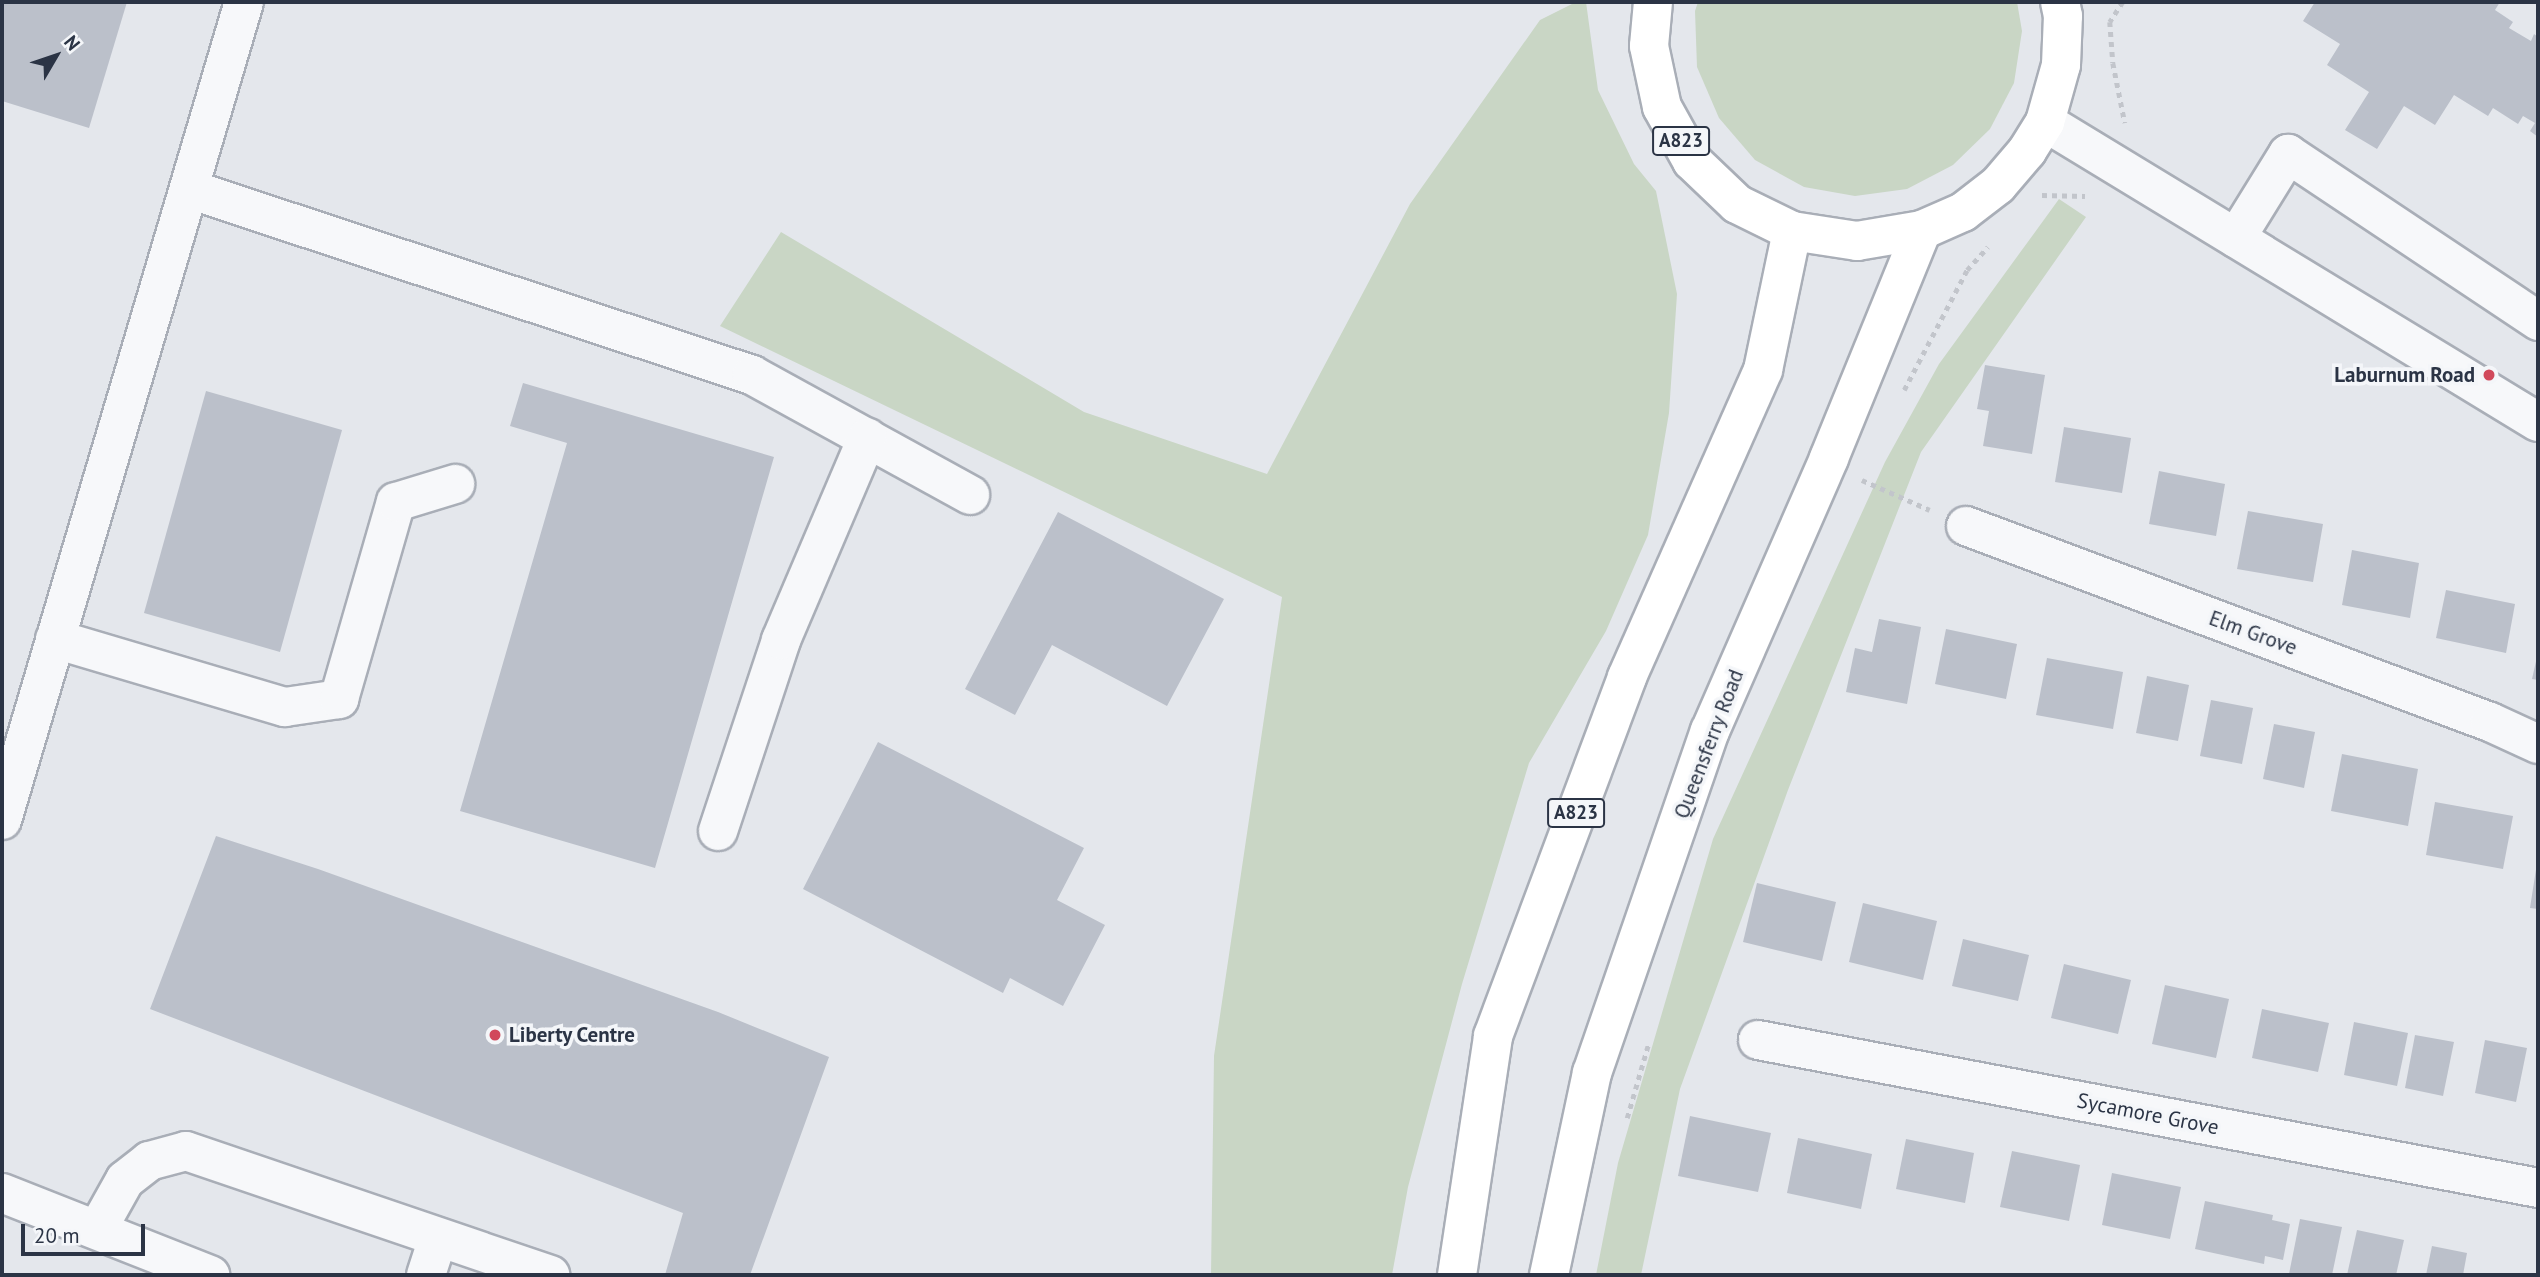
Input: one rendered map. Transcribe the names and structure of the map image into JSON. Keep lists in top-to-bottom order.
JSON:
{
  "streets": {
    "main road": ["A823", "Queensferry Road"],
    "street": ["Elm Grove", "Sycamore Grove"]
  },
  "crossings": [
    ["A823", "Queensferry Road"]
  ],
  "places": ["Laburnum Road", "Liberty Centre"],
  "scale_bar": "20 m",
  "north": "top right"
}
